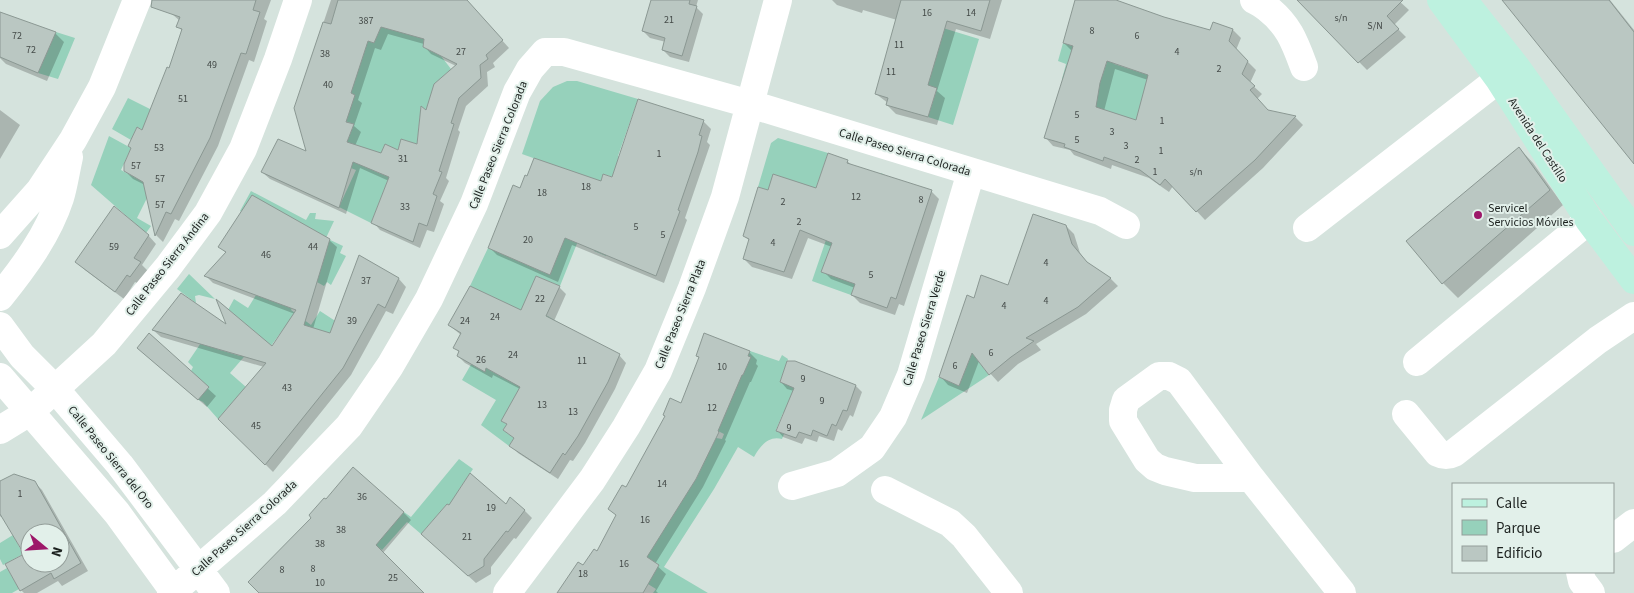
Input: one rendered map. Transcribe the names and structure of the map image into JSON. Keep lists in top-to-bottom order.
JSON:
{
  "streets": {
    "main road": ["Avenida del Castillo"],
    "street": [
      "Calle Paseo Sierra Colorada",
      "Calle Paseo Sierra Andina",
      "Calle Paseo Sierra Plata",
      "Calle Paseo Sierra Verde",
      "Calle Paseo Sierra del Oro"
    ]
  },
  "crossings": [
    ["Calle Paseo Sierra Colorada", "Calle Paseo Sierra Plata"],
    ["Calle Paseo Sierra Colorada", "Calle Paseo Sierra Verde"],
    ["Calle Paseo Sierra Colorada", "Calle Paseo Sierra del Oro"],
    ["Calle Paseo Sierra Andina", "Calle Paseo Sierra del Oro"]
  ],
  "places": ["Servicel Servicios Móviles"],
  "house_numbers": [
    "16",
    "14",
    "s/n",
    "21",
    "387",
    "S/N",
    "8",
    "72",
    "6",
    "11",
    "72",
    "27",
    "4",
    "38",
    "49",
    "2",
    "11",
    "40",
    "51",
    "5",
    "1",
    "3",
    "5",
    "3",
    "53",
    "1",
    "1",
    "31",
    "2",
    "57",
    "1",
    "s/n",
    "57",
    "18",
    "18",
    "12",
    "8",
    "2",
    "57",
    "33",
    "2",
    "5",
    "5",
    "20",
    "4",
    "59",
    "44",
    "46",
    "4",
    "5",
    "37",
    "22",
    "4",
    "4",
    "24",
    "39",
    "24",
    "6",
    "24",
    "26",
    "11",
    "6",
    "10",
    "9",
    "43",
    "9",
    "13",
    "12",
    "13",
    "45",
    "9",
    "14",
    "1",
    "36",
    "19",
    "16",
    "38",
    "21",
    "38",
    "16",
    "8",
    "8",
    "18",
    "25",
    "10"
  ],
  "legend": ["Calle", "Parque", "Edificio"],
  "north": "right"
}
